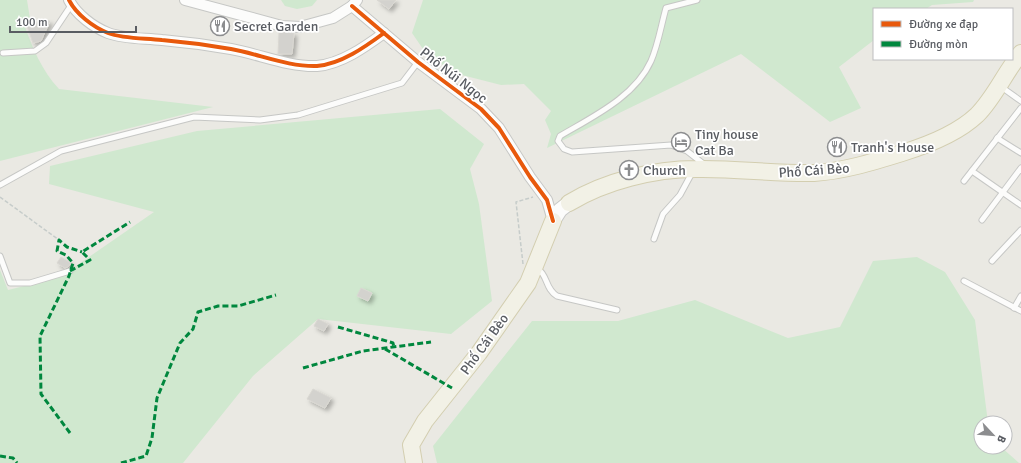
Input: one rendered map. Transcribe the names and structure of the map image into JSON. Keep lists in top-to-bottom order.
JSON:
{
  "streets": {
    "main road": ["Phố Cái Bèo"],
    "street": ["Phố Núi Ngọc"]
  },
  "places": {
    "restaurant": ["Secret Garden", "Tranh's House"],
    "hotel": ["Tiny house Cat Ba"],
    "church": ["Church"]
  },
  "legend": ["Đường xe đạp", "Đường mòn"],
  "scale_bar": "100 m",
  "north": "bottom right"
}
